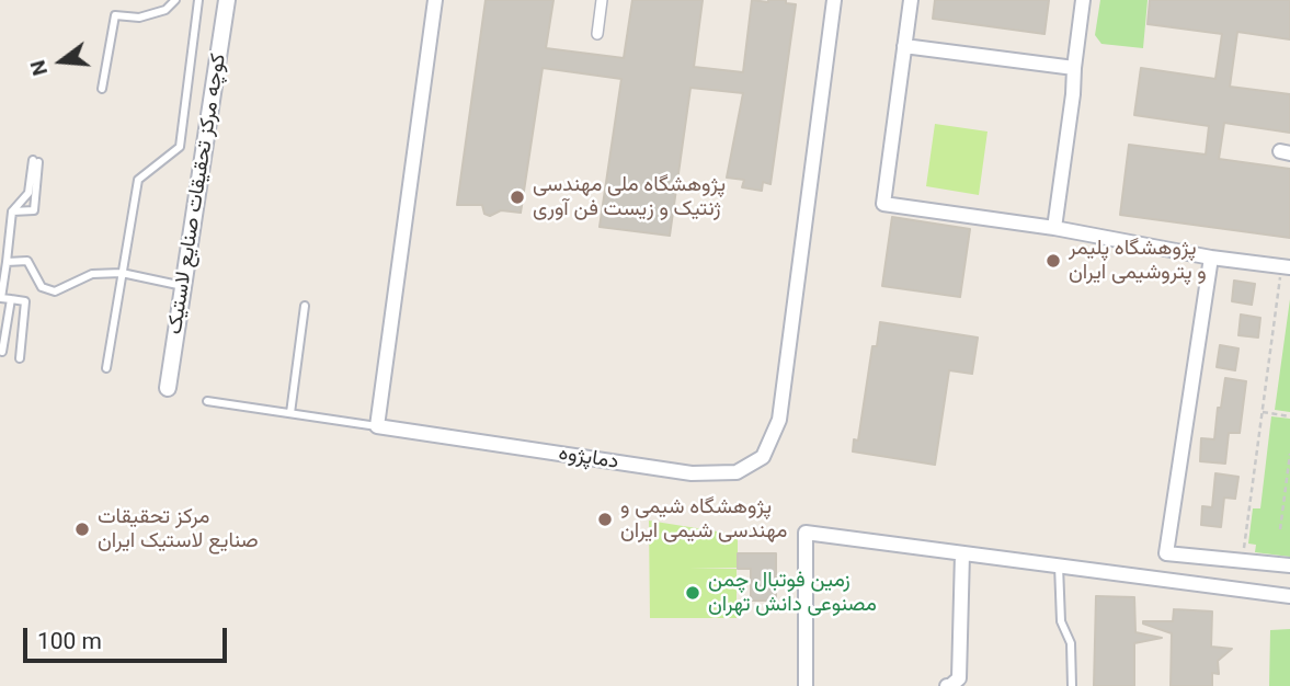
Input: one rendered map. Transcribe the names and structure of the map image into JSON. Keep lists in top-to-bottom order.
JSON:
{
  "streets": {
    "street": ["کوچه مرکز تحقیقات صنایع لاستیک", "دماپژوه"]
  },
  "places": [
    "پژوهشگاه ملی مهندسی ژنتیک و زیست فن آوری",
    "پژوهشگاه پلیمر و پتروشیمی ایران",
    "پژوهشگاه شیمی و مهندسی شیمی ایران",
    "مرکز تحقیقات صنایع لاستیک ایران",
    "زمین فوتبال چمن مصنوعی دانش تهران"
  ],
  "scale_bar": "100 m",
  "north": "left"
}
